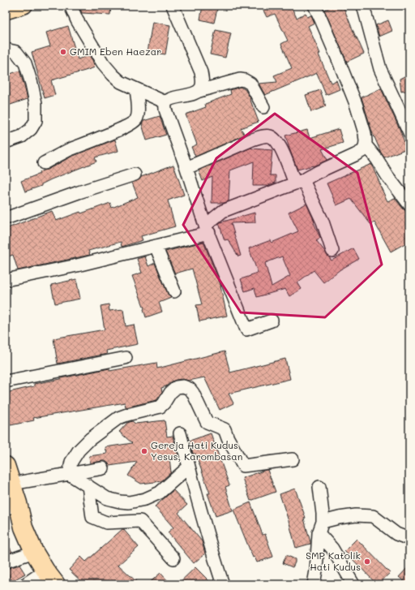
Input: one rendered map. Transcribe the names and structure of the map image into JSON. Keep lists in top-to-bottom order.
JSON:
{
  "places": ["GMIM Eben Haezar", "Gereja Hati Kudus Yesus, Karombasan", "SMP Katolik Hati Kudus"]
}
